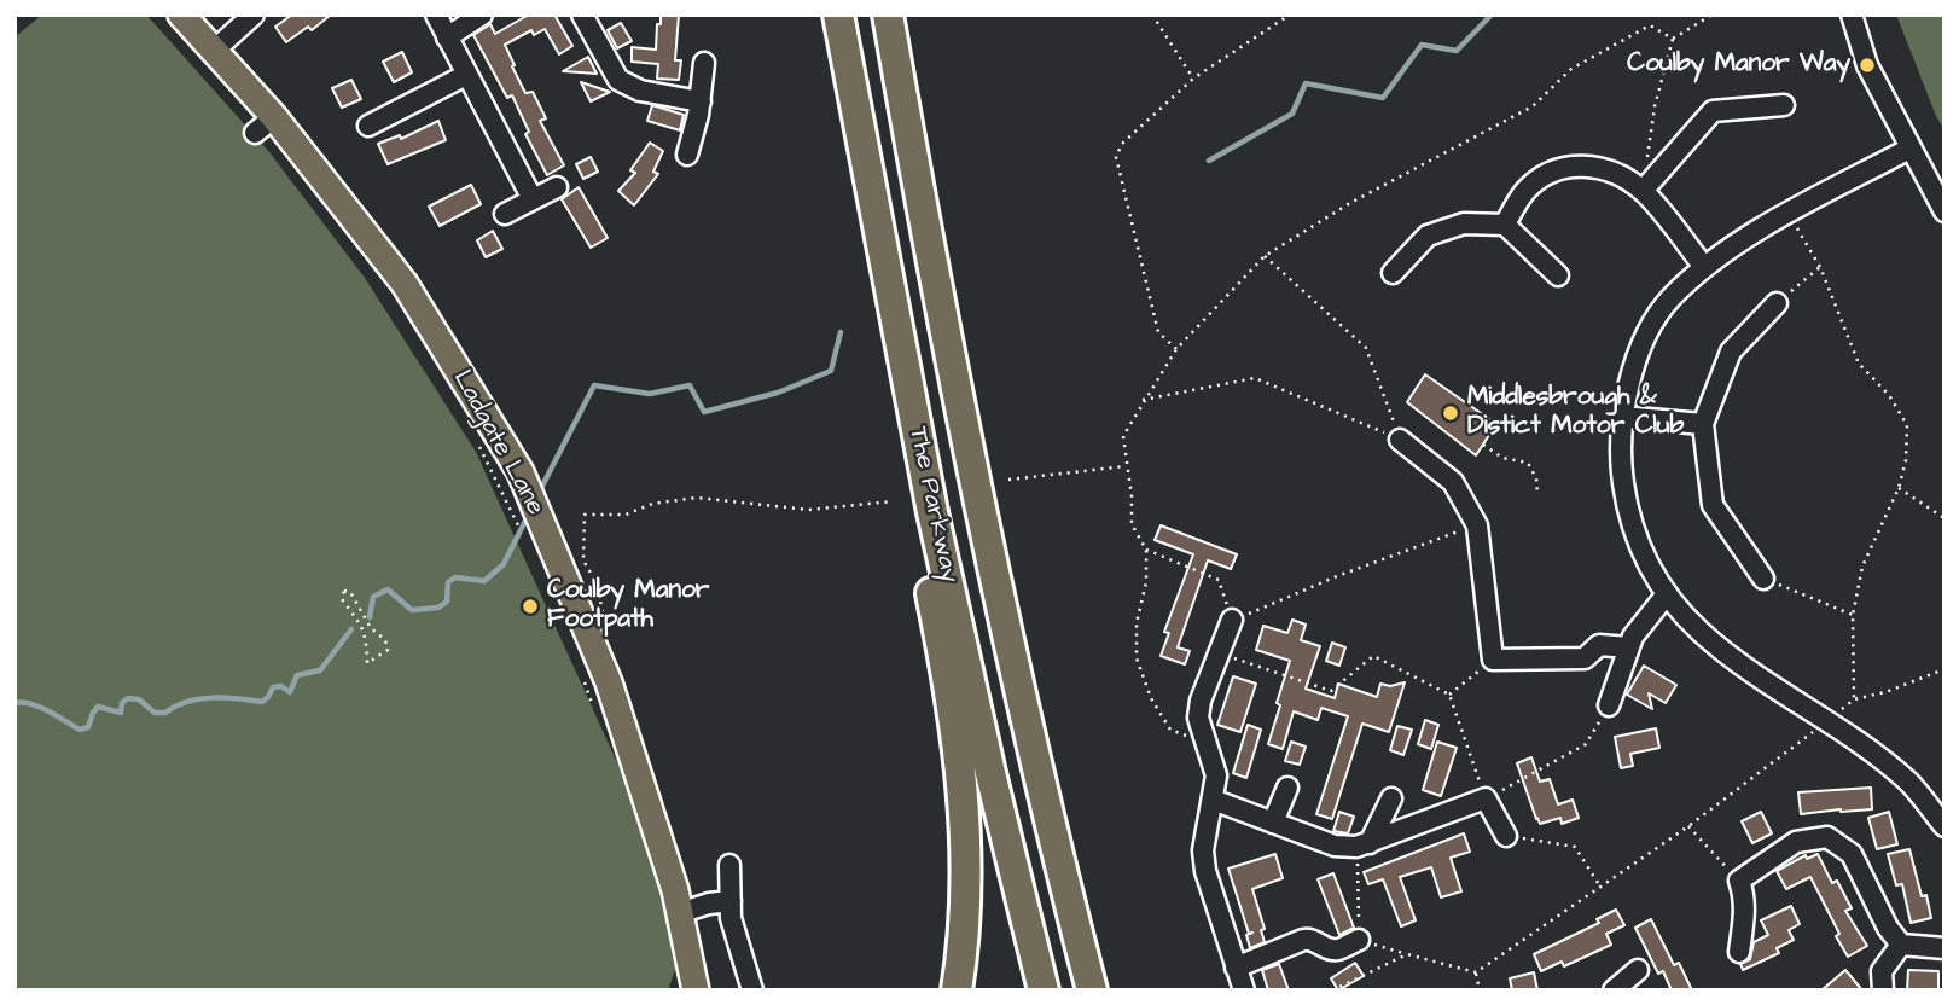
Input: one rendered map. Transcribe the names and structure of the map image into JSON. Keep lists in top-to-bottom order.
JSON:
{
  "streets": {
    "highway": ["The Parkway"],
    "main road": ["Ladgate Lane"]
  },
  "places": ["Coulby Manor Way", "Middlesbrough & Distict Motor Club", "Coulby Manor Footpath"]
}
